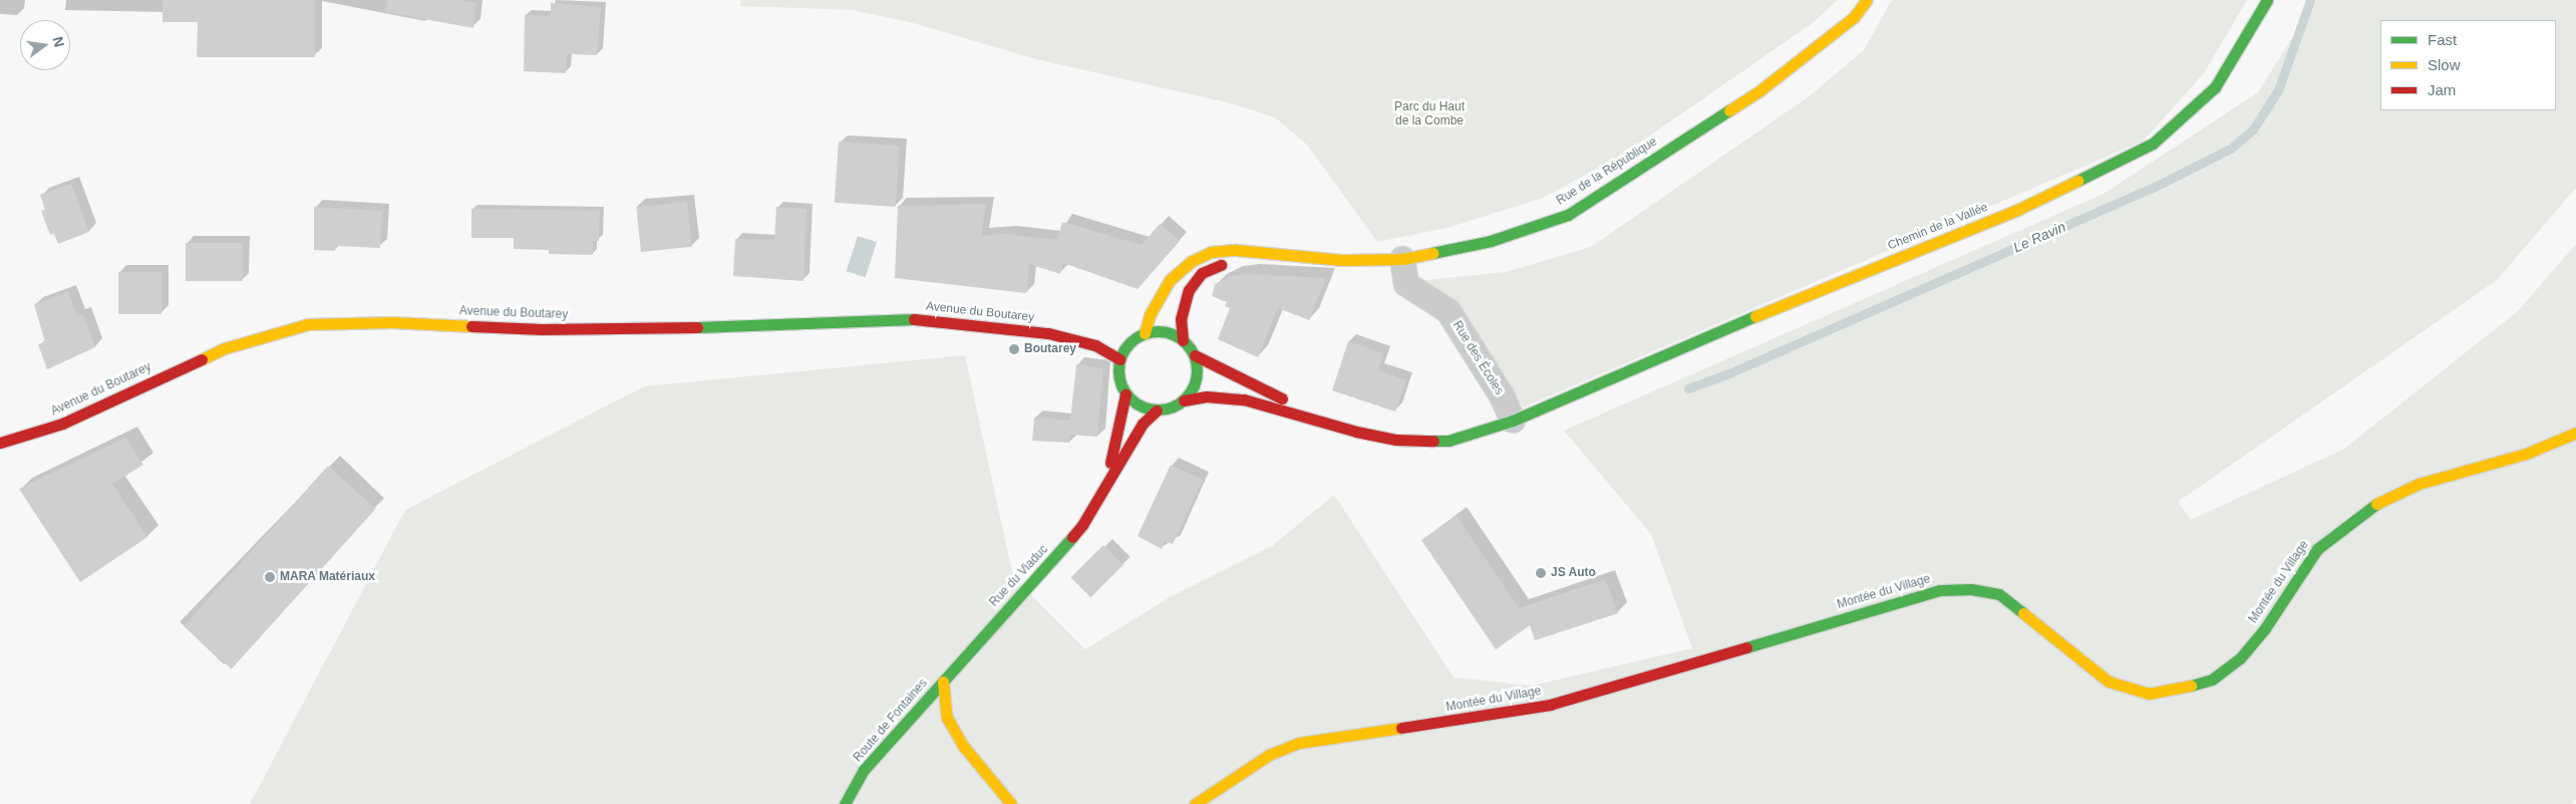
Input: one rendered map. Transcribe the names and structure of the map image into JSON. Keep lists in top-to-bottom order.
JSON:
{
  "streets": {
    "main road": [
      "Rue de la République",
      "Chemin de la Vallée",
      "Avenue du Boutarey",
      "Rue du Viaduc",
      "Montée du Village",
      "Route de Fontaines"
    ],
    "street": ["Rue des Écoles"]
  },
  "crossings": [
    ["Rue de la République", "Avenue du Boutarey"],
    ["Rue de la République", "Rue des Écoles"],
    ["Rue de la République", "Rue du Viaduc"],
    ["Chemin de la Vallée", "Rue des Écoles"],
    ["Avenue du Boutarey", "Rue du Viaduc"],
    ["Rue du Viaduc", "Route de Fontaines"]
  ],
  "water": ["Le Ravin"],
  "parks": ["Parc du Haut de la Combe"],
  "places": ["Boutarey", "JS Auto", "MARA Matériaux"],
  "legend": ["Fast", "Slow", "Jam"],
  "north": "right"
}
